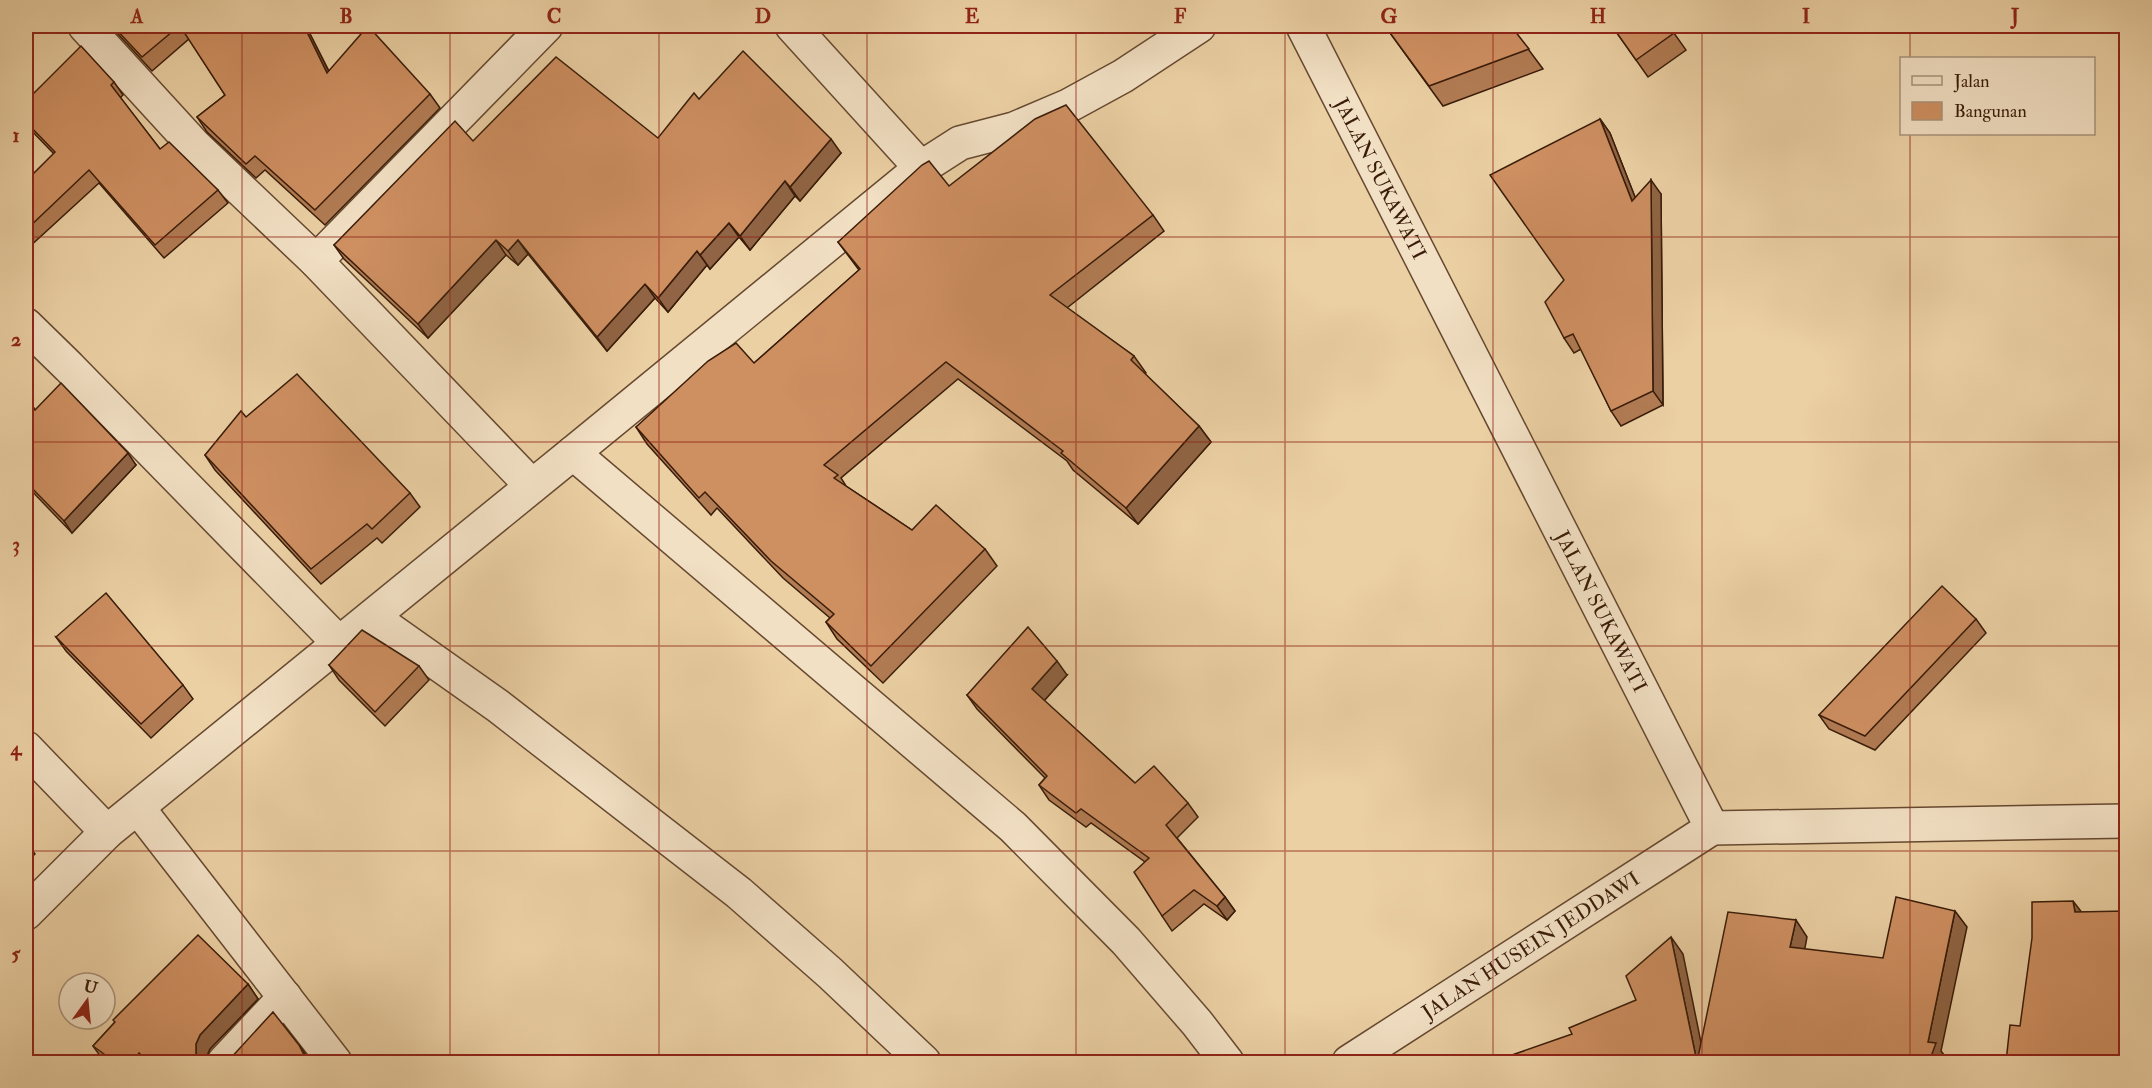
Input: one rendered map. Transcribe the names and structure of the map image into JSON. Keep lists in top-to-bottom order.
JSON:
{
  "streets": {
    "street": ["JALAN SUKAWATI", "JALAN HUSEIN JEDDAWI"]
  },
  "crossings": [
    ["JALAN SUKAWATI", "JALAN HUSEIN JEDDAWI"]
  ],
  "legend": ["Jalan", "Bangunan"],
  "north": "top",
  "grid": {
    "columns": [
      "A",
      "B",
      "C",
      "D",
      "E",
      "F",
      "G",
      "H",
      "I",
      "J"
    ],
    "rows": [
      "1",
      "2",
      "3",
      "4",
      "5"
    ]
  }
}
